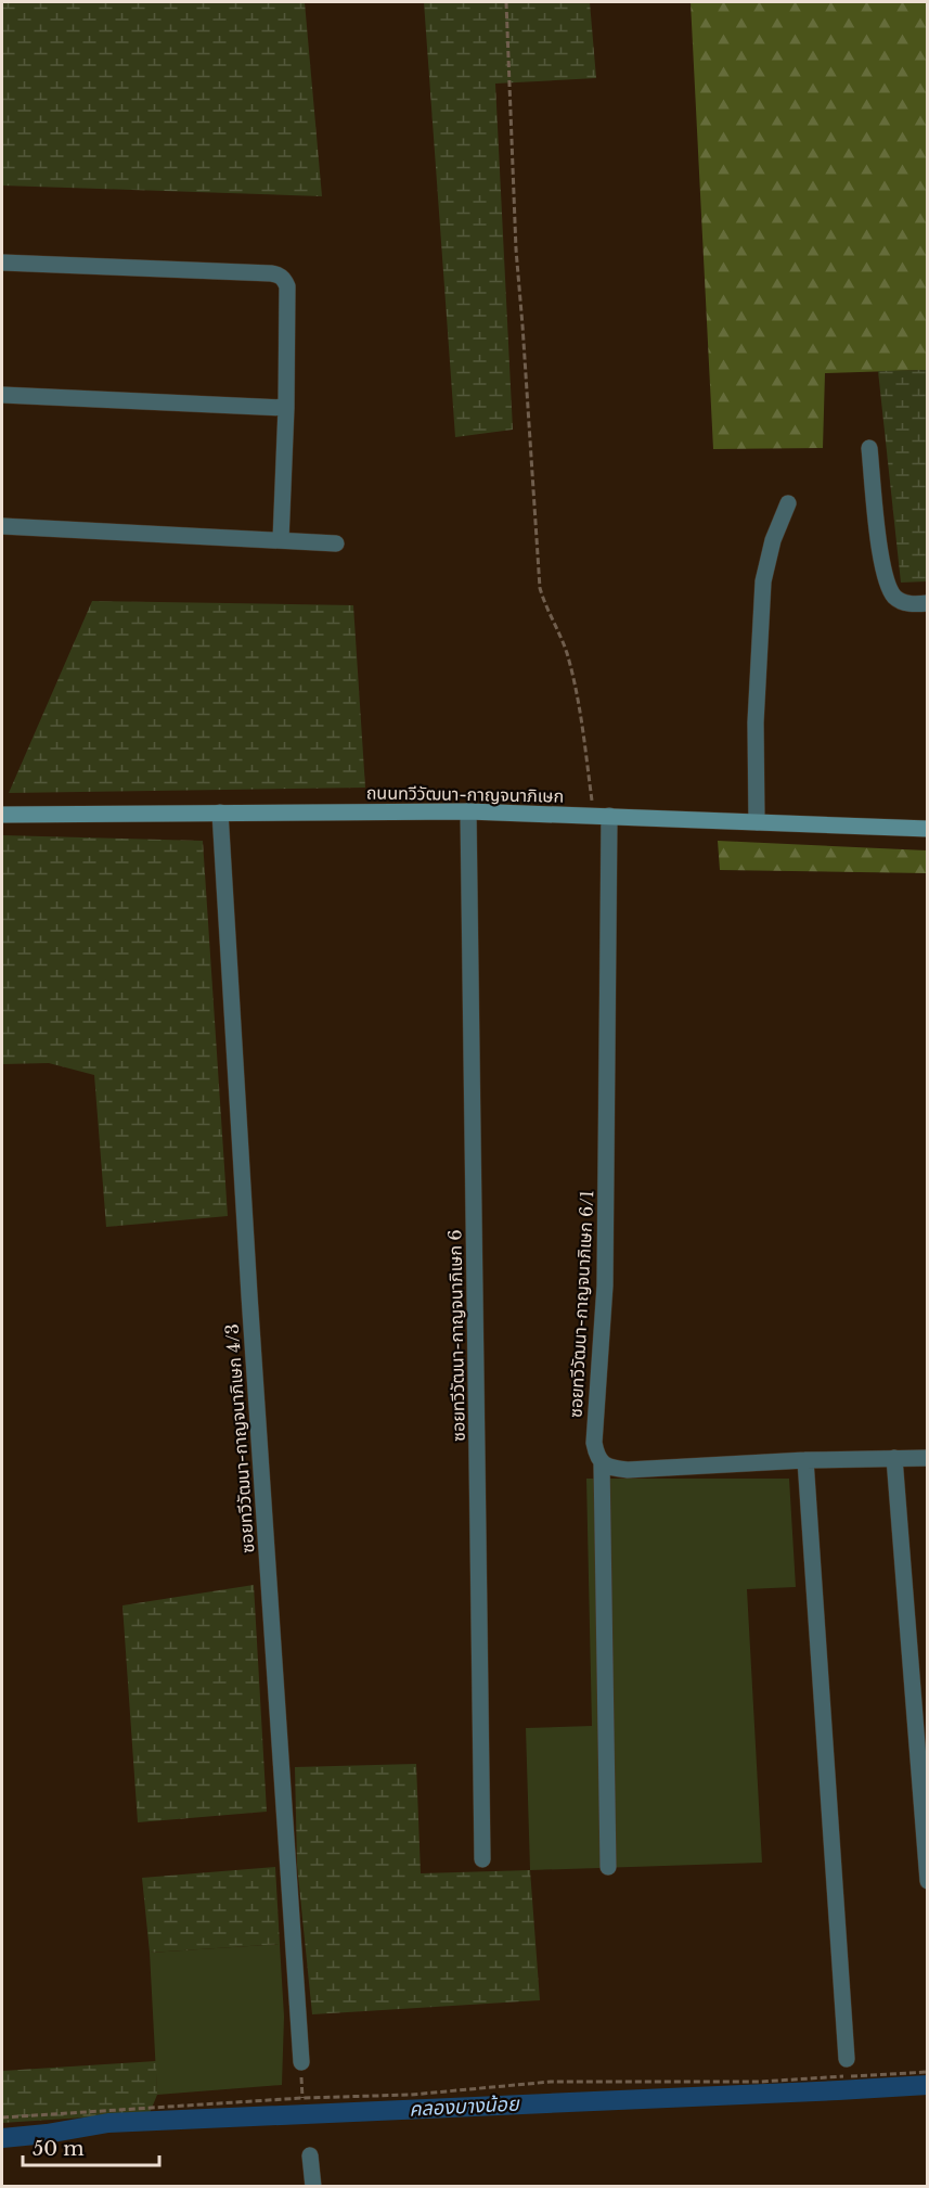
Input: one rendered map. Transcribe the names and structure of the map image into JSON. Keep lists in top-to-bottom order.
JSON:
{
  "streets": {
    "street": [
      "ถนนทวีวัฒนา-กาญจนาภิเษก",
      "ซอยทวีวัฒนา-กาญจนาภิเษก 6/1",
      "ซอยทวีวัฒนา-กาญจนาภิเษก 6",
      "ซอยทวีวัฒนา-กาญจนาภิเษก 4/3"
    ]
  },
  "crossings": [
    ["ถนนทวีวัฒนา-กาญจนาภิเษก", "ซอยทวีวัฒนา-กาญจนาภิเษก 6/1"],
    ["ถนนทวีวัฒนา-กาญจนาภิเษก", "ซอยทวีวัฒนา-กาญจนาภิเษก 6"],
    ["ถนนทวีวัฒนา-กาญจนาภิเษก", "ซอยทวีวัฒนา-กาญจนาภิเษก 4/3"]
  ],
  "water": ["คลองบางน้อย"],
  "scale_bar": "50 m"
}
